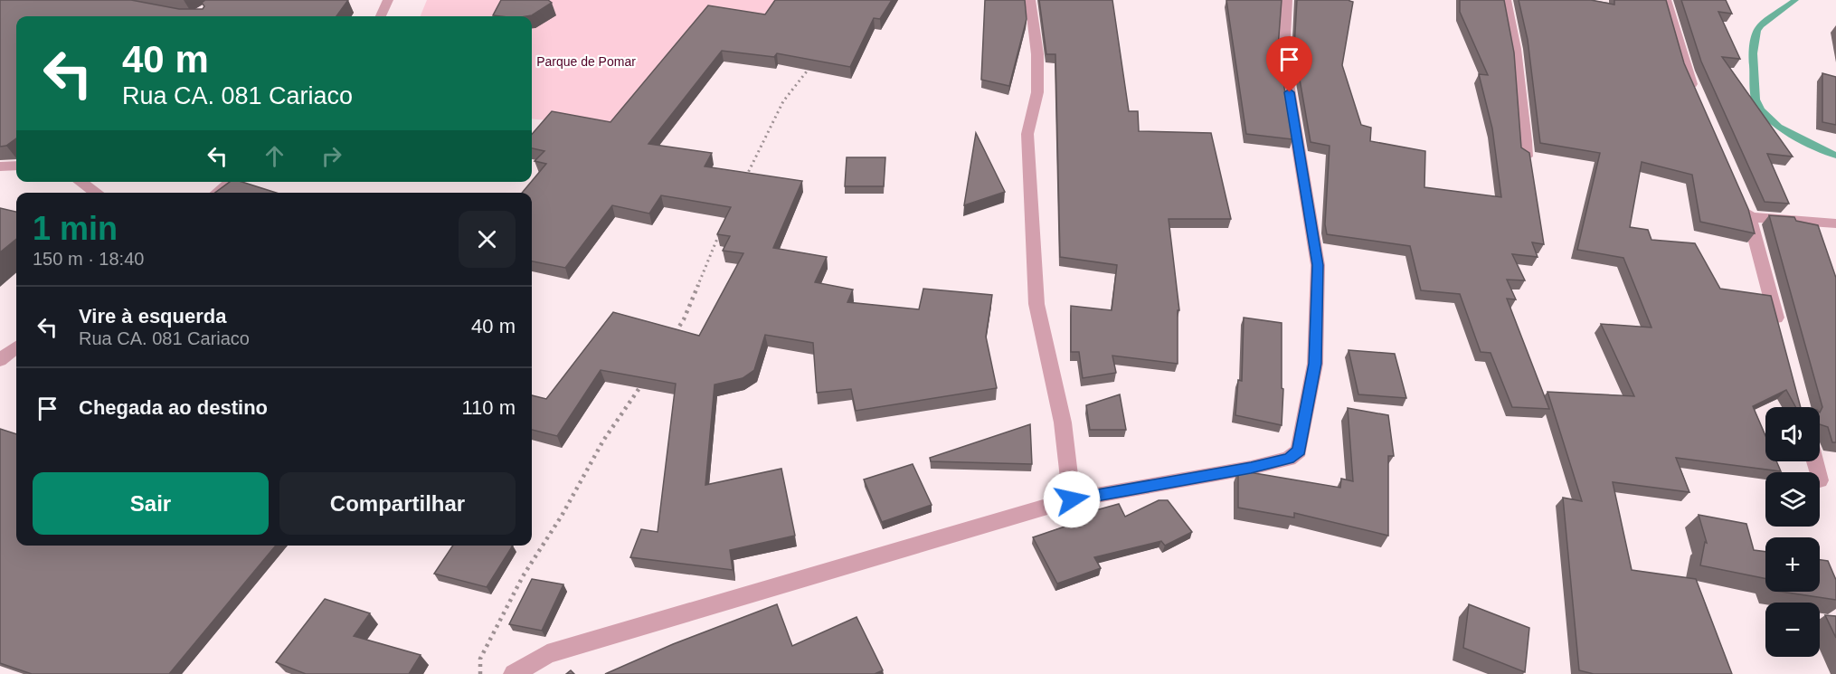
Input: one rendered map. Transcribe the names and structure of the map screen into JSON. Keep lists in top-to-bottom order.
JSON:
{
  "parks": ["Parque de Pomar"],
  "page": {
    "turn": ["40 m", "Rua CA. 081 Cariaco"],
    "heading": ["1 min", "150 m · 18:40"],
    "list": [
      {
        "name": "Vire à esquerda",
        "note": "Rua CA. 081 Cariaco",
        "value": "40 m"
      },
      {
        "name": "Chegada ao destino",
        "value": "110 m"
      }
    ],
    "map_buttons": ["+", "−"],
    "buttons": ["Sair", "Compartilhar"]
  }
}
